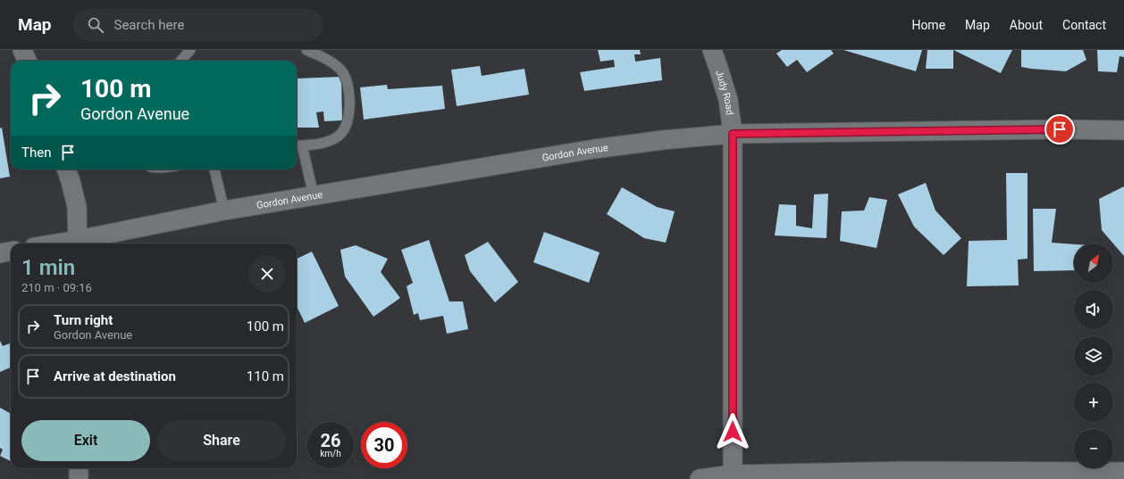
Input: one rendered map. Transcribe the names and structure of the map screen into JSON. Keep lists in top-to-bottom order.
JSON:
{
  "streets": {
    "street": ["Judy Road", "Gordon Avenue"]
  },
  "crossings": [
    ["Judy Road", "Gordon Avenue"]
  ],
  "north": "top right",
  "page": {
    "header": "Map",
    "search": "Search here",
    "nav": [
      "Home",
      "Map",
      "About",
      "Contact"
    ],
    "turn": ["100 m", "Gordon Avenue"],
    "then": "Then",
    "map_buttons": ["+", "−"],
    "heading": ["1 min", "210 m · 09:16"],
    "list": [
      {
        "name": "Turn right",
        "note": "Gordon Avenue",
        "value": "100 m"
      },
      {
        "name": "Arrive at destination",
        "value": "110 m"
      }
    ],
    "buttons": ["Exit", "Share"],
    "speed": "26 km/h",
    "limit": "30"
  }
}
